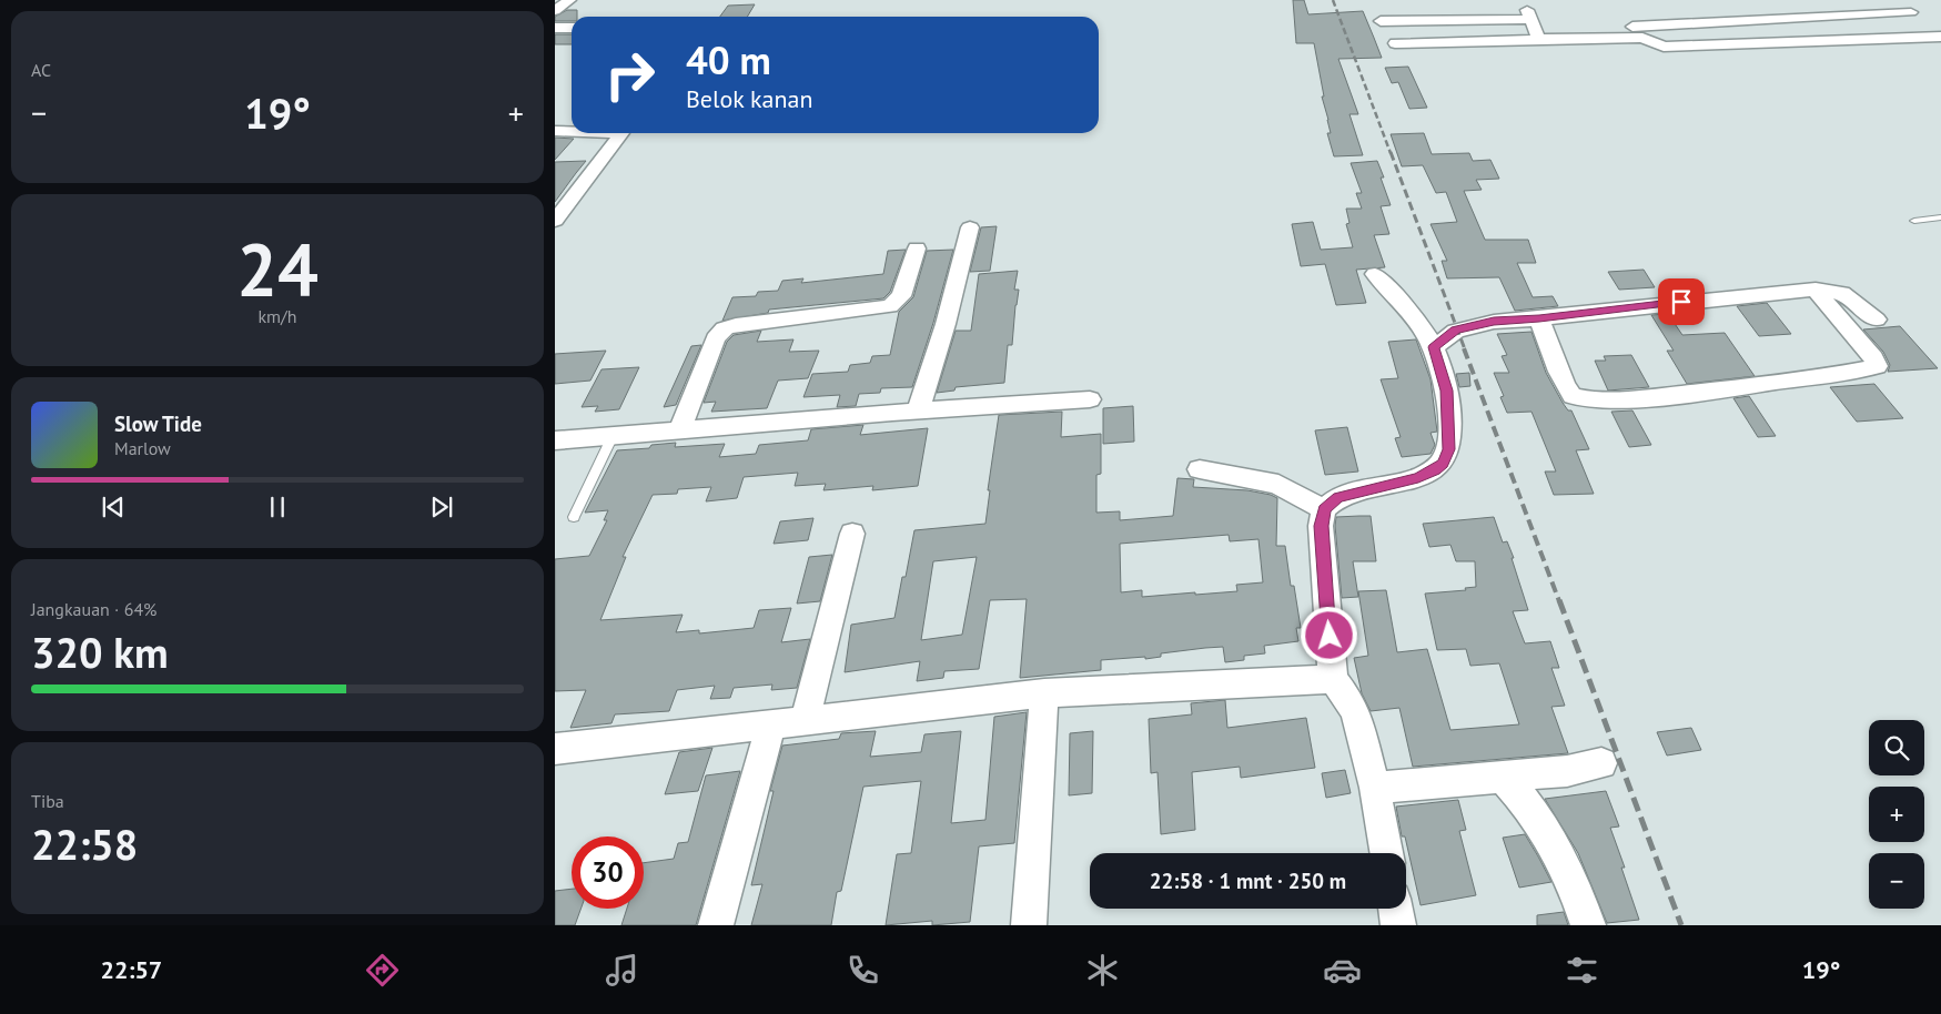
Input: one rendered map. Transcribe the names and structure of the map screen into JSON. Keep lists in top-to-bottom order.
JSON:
{
  "page": {
    "tile": [
      "AC",
      ["24", "km/h"],
      ["Jangkauan · 64%", "320 km"],
      ["Tiba", "22:58"]
    ],
    "turn": ["40 m", "Belok kanan"],
    "heat": ["−", "19°", "+"],
    "song": ["Slow Tide", "Marlow"],
    "map_buttons": ["+", "−"],
    "limit": "30",
    "trip": "22:58 · 1 mnt · 250 m",
    "tabs": ["22:57", "19°"]
  }
}
